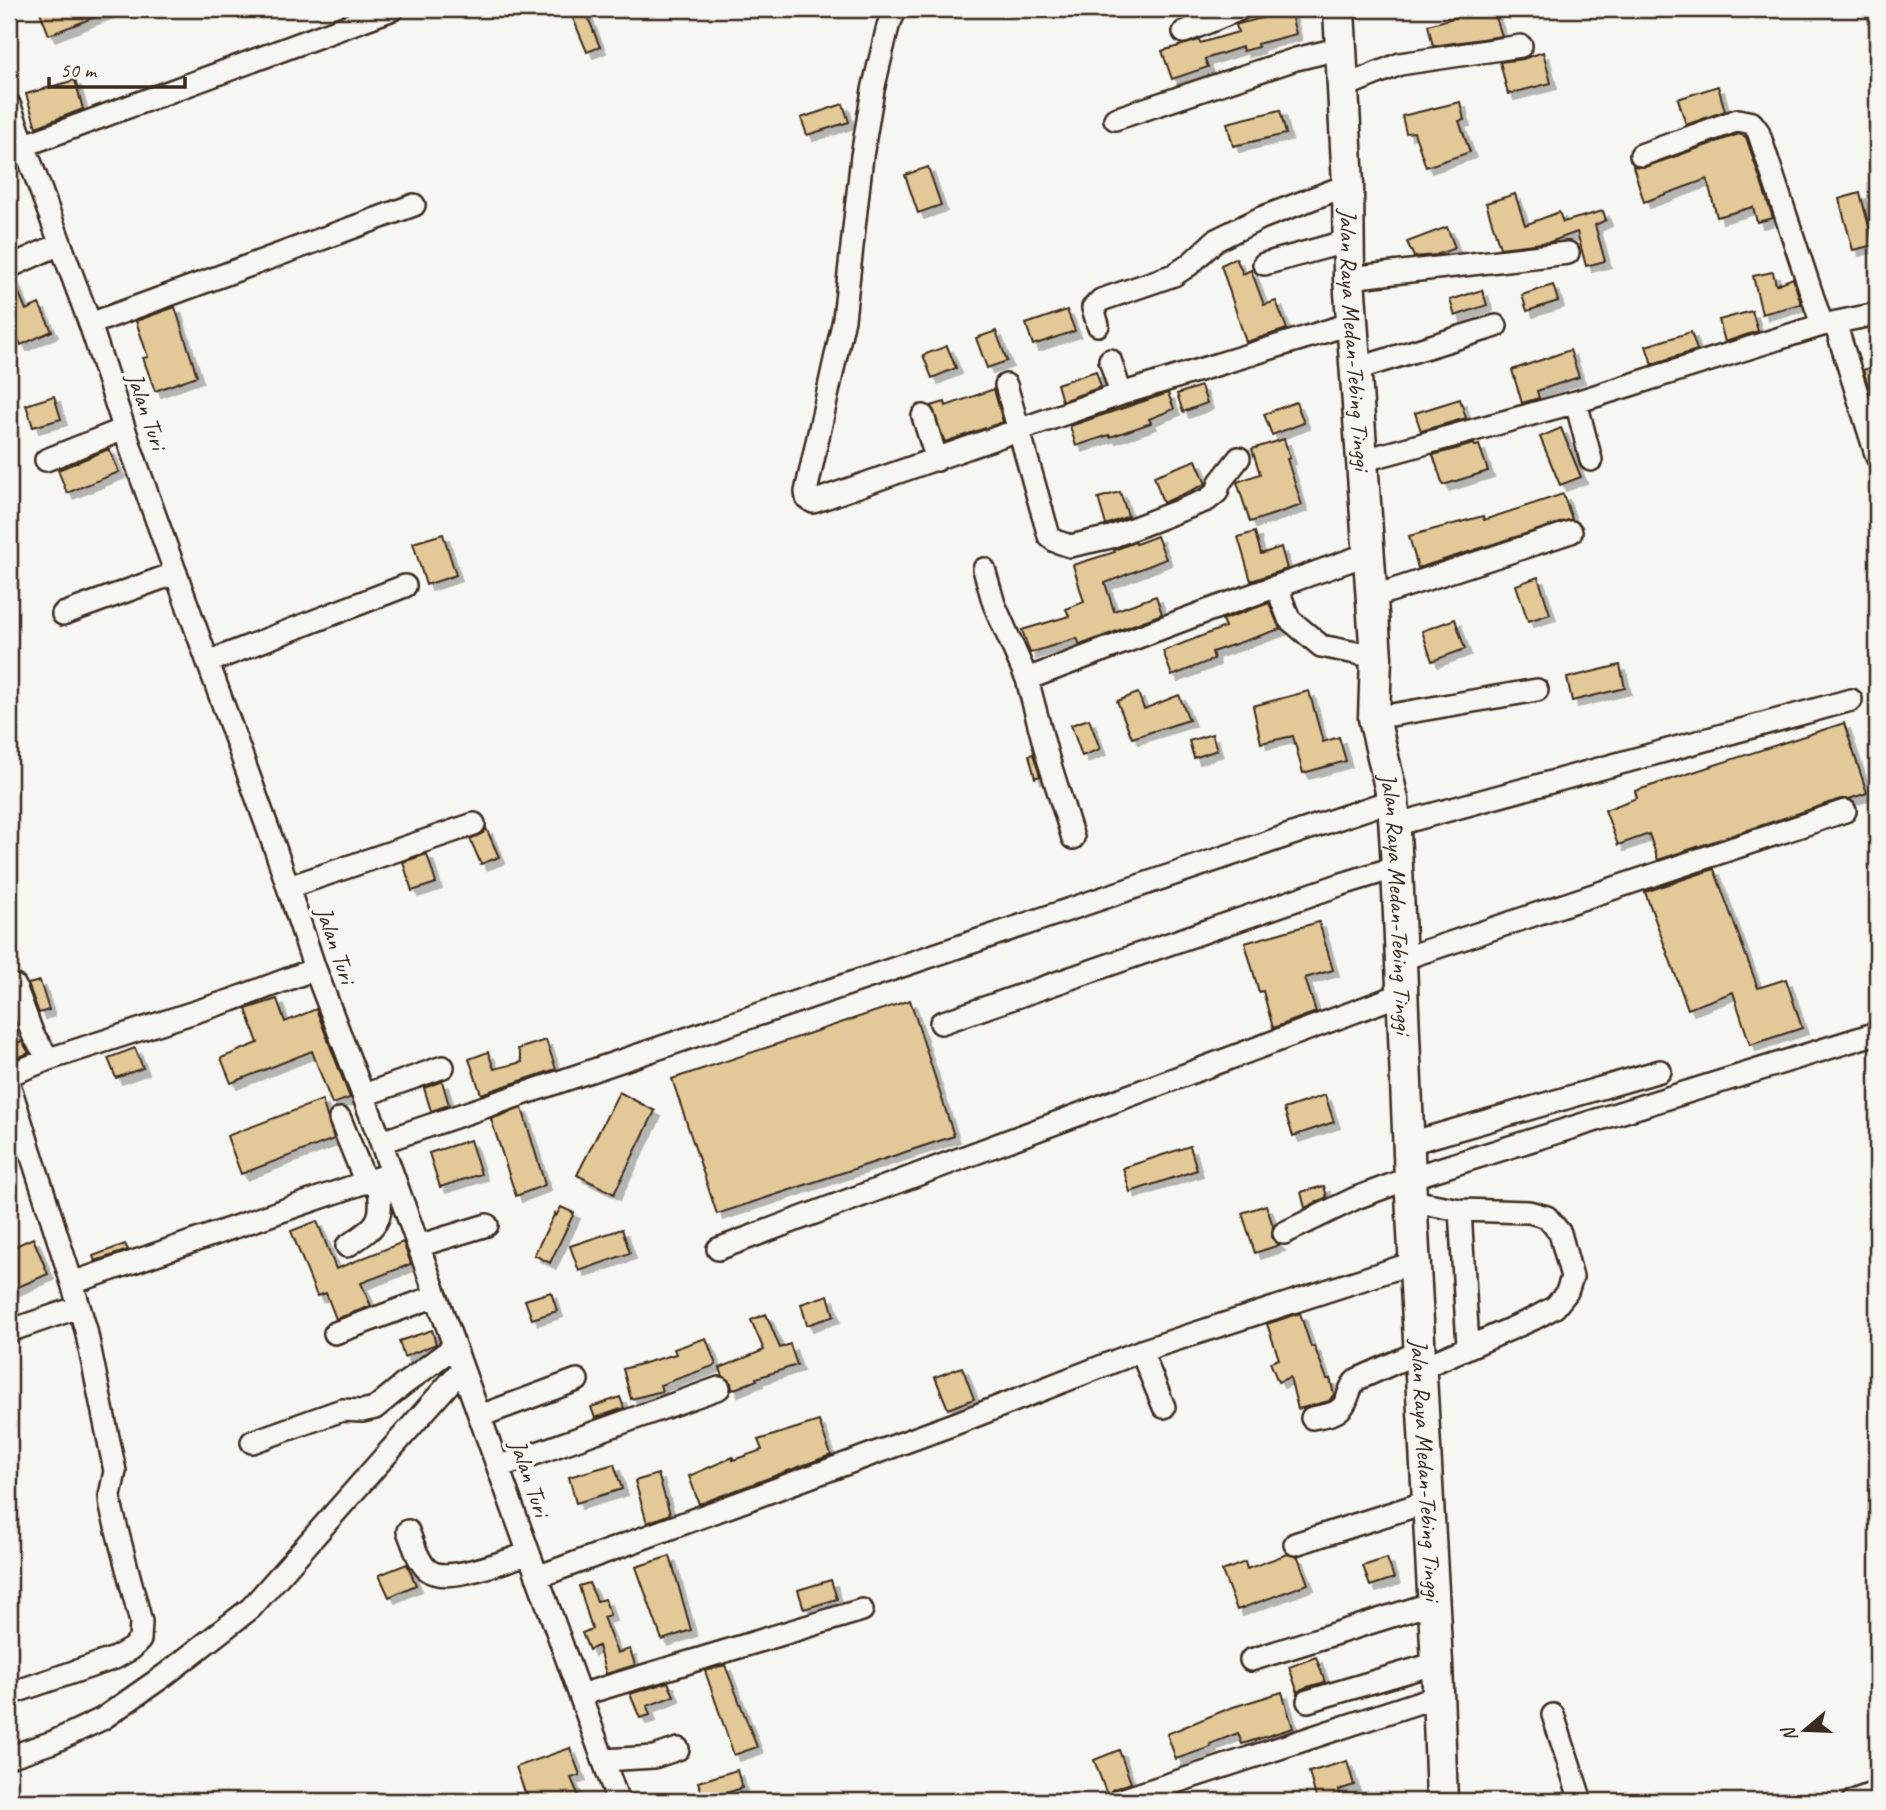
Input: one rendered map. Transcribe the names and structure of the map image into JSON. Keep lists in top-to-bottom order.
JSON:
{
  "streets": {
    "highway": ["Jalan Raya Medan-Tebing Tinggi"],
    "street": ["Jalan Turi"]
  },
  "scale_bar": "50 m",
  "north": "left"
}
